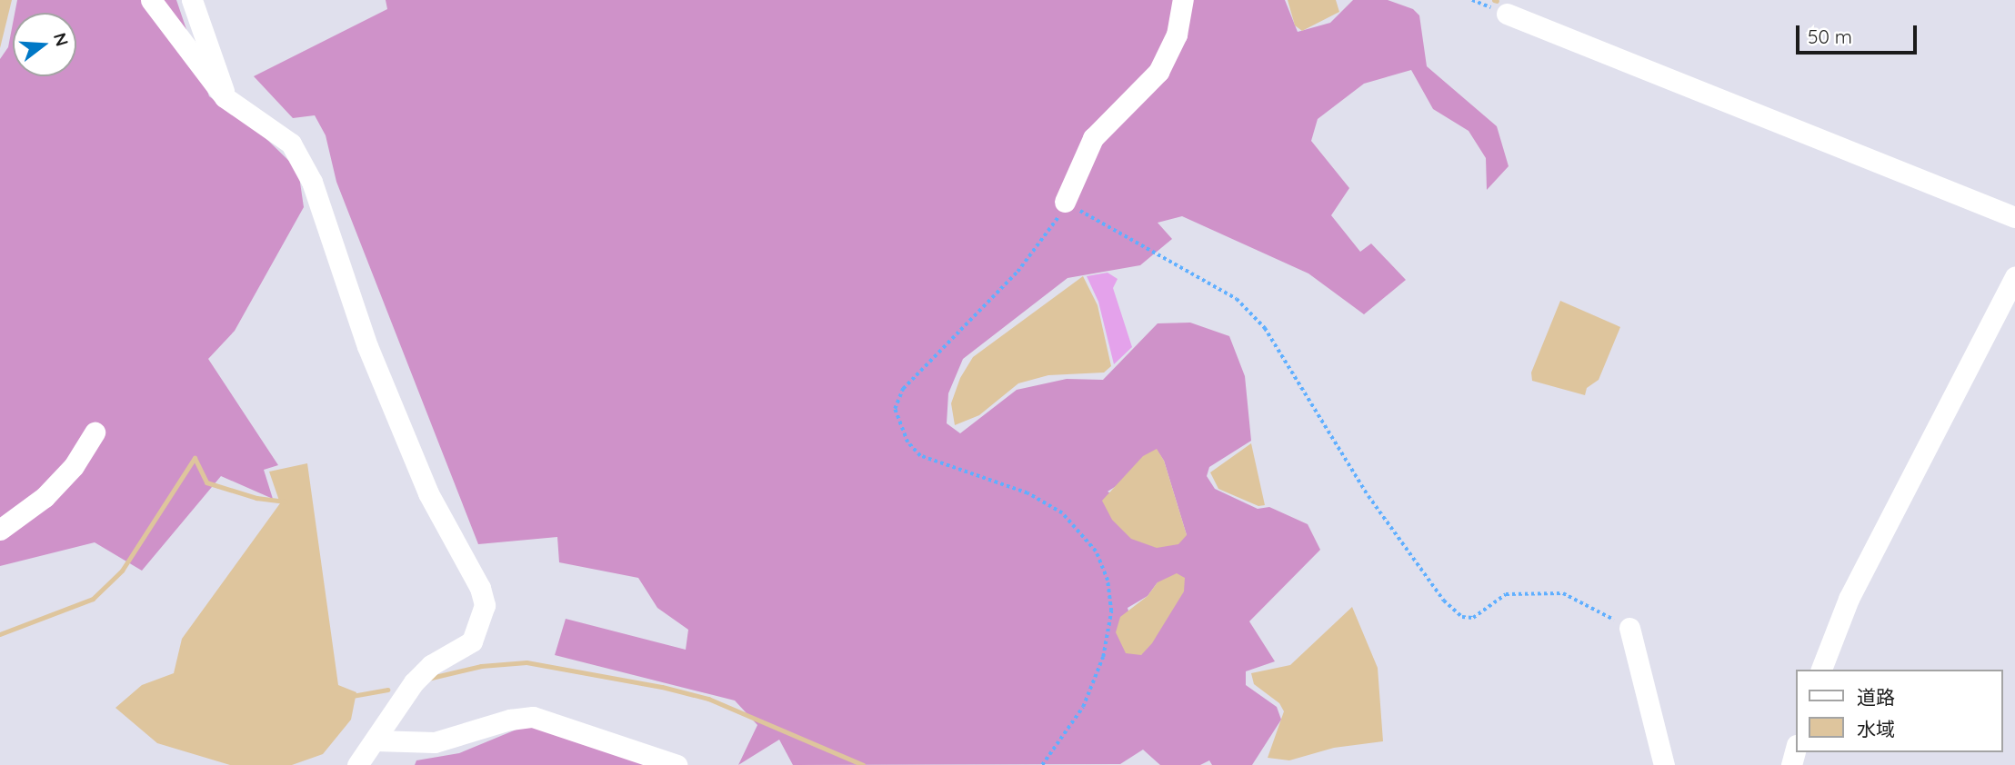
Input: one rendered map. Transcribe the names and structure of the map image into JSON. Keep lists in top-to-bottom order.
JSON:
{
  "legend": ["道路", "水域"],
  "scale_bar": "50 m",
  "north": "right"
}
